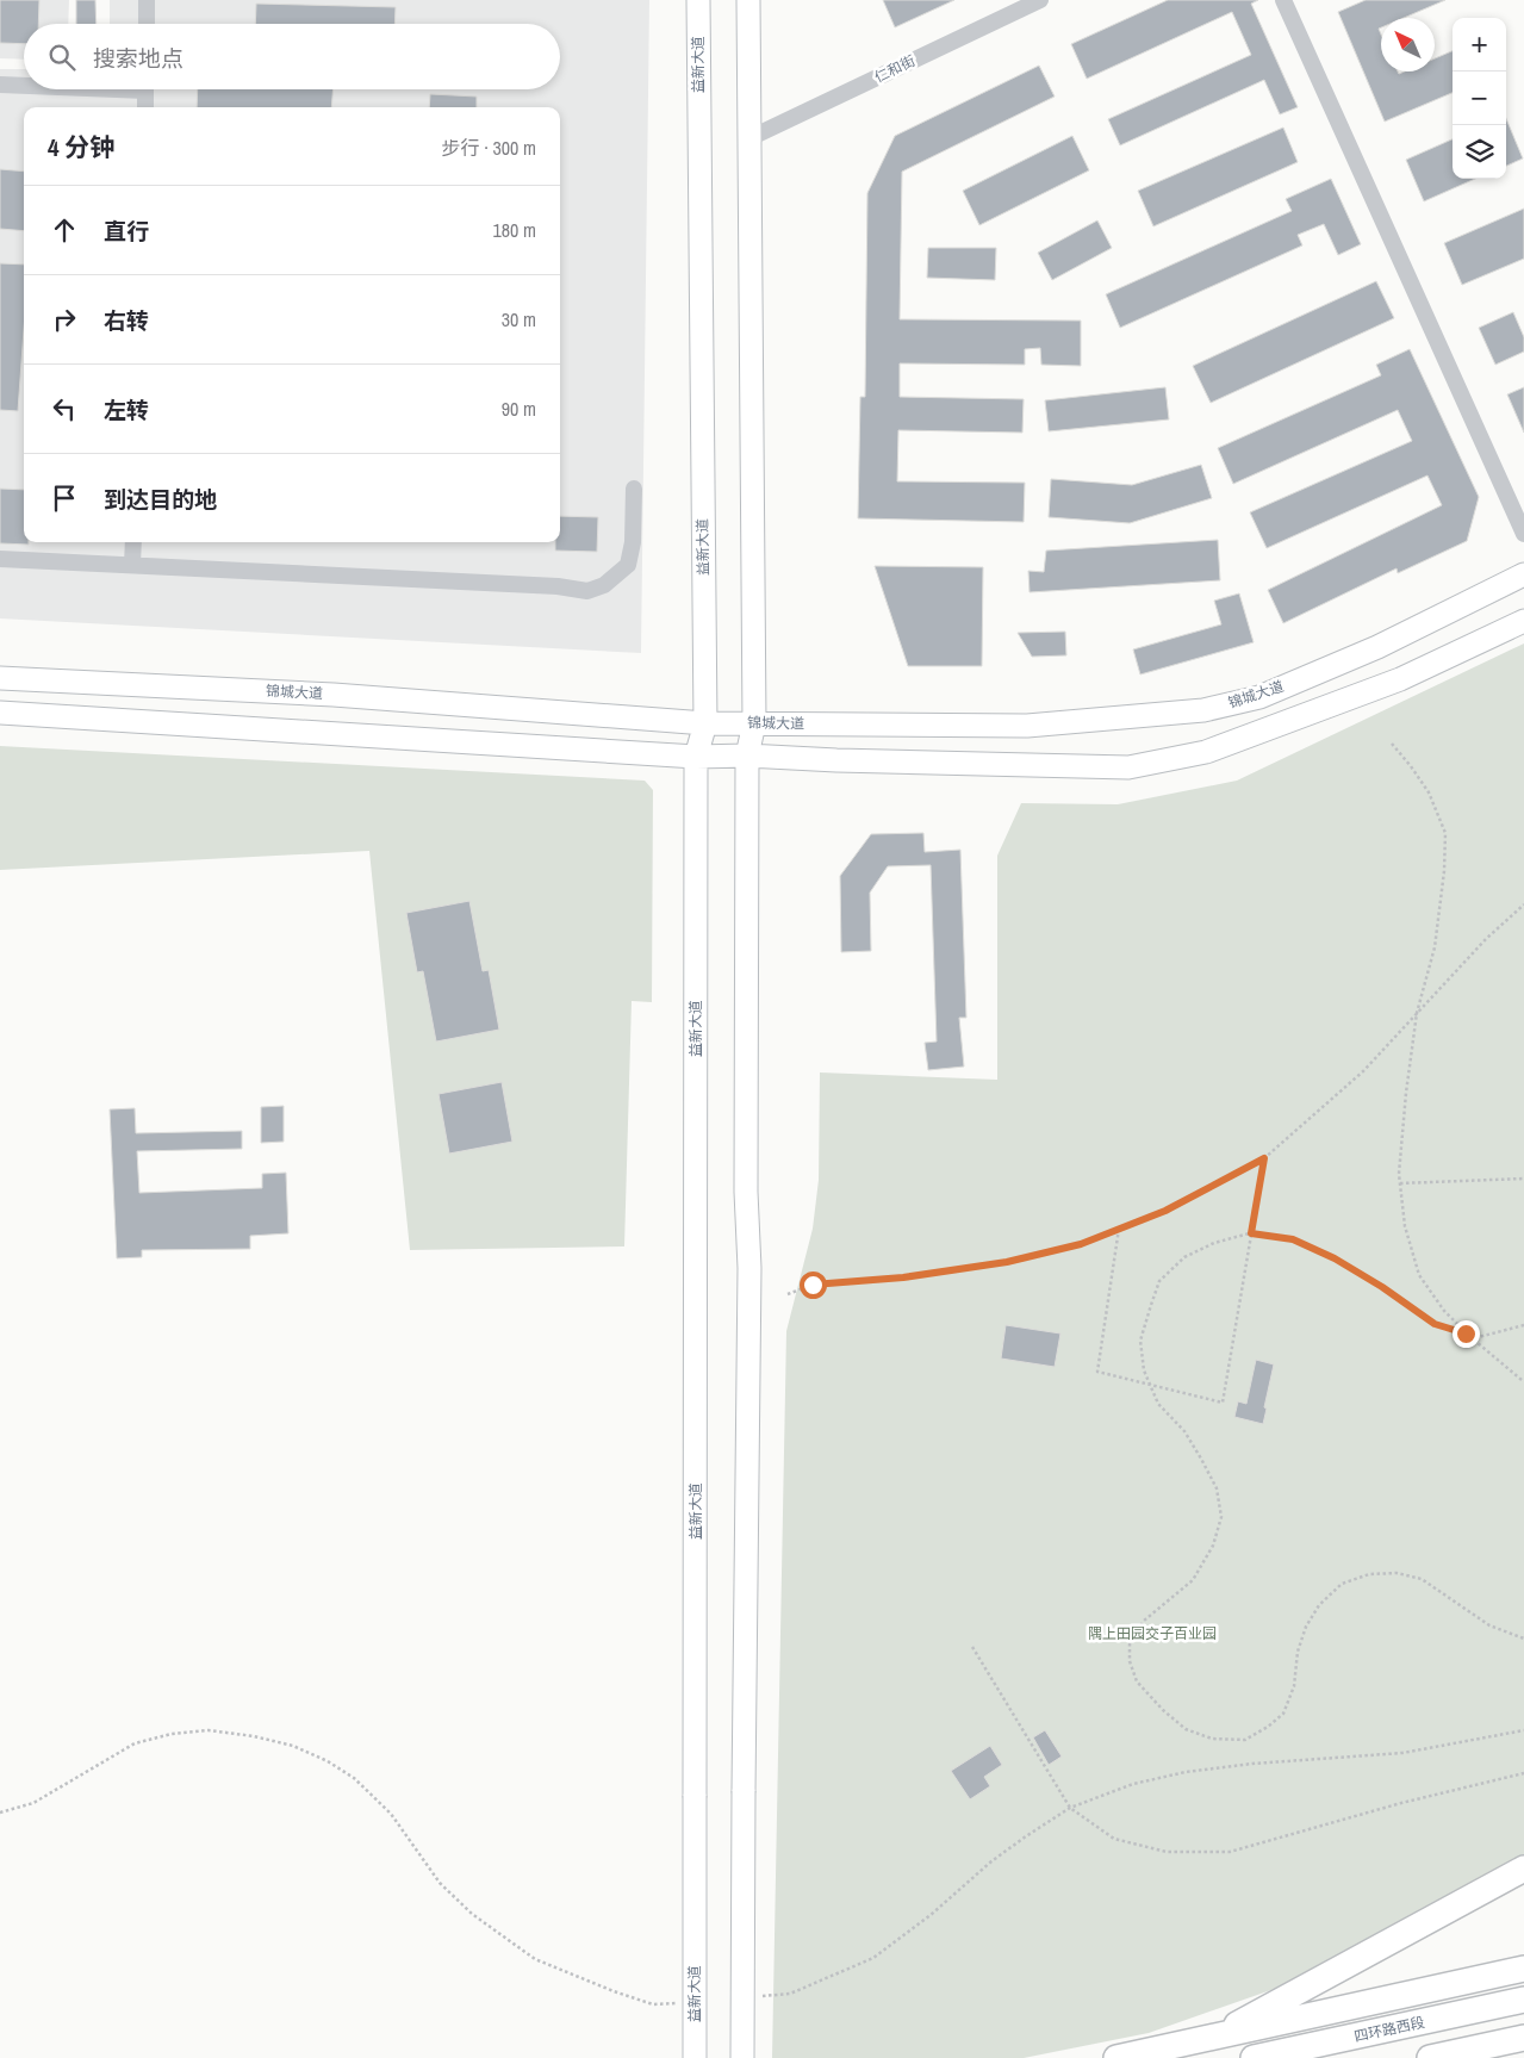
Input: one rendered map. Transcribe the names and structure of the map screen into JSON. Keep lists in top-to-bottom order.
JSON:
{
  "streets": {
    "highway": ["四环路西段"],
    "main road": ["益新大道", "锦城大道"],
    "street": ["仁和街"]
  },
  "crossings": [
    ["益新大道", "锦城大道"]
  ],
  "parks": ["隅上田园交子百业园"],
  "north": "top left",
  "page": {
    "map_buttons": ["+", "−"],
    "search": "搜索地点",
    "heading": ["4 分钟", "步行 · 300 m"],
    "list": [
      ["直行", "180 m"],
      ["右转", "30 m"],
      ["左转", "90 m"],
      "到达目的地"
    ]
  }
}
